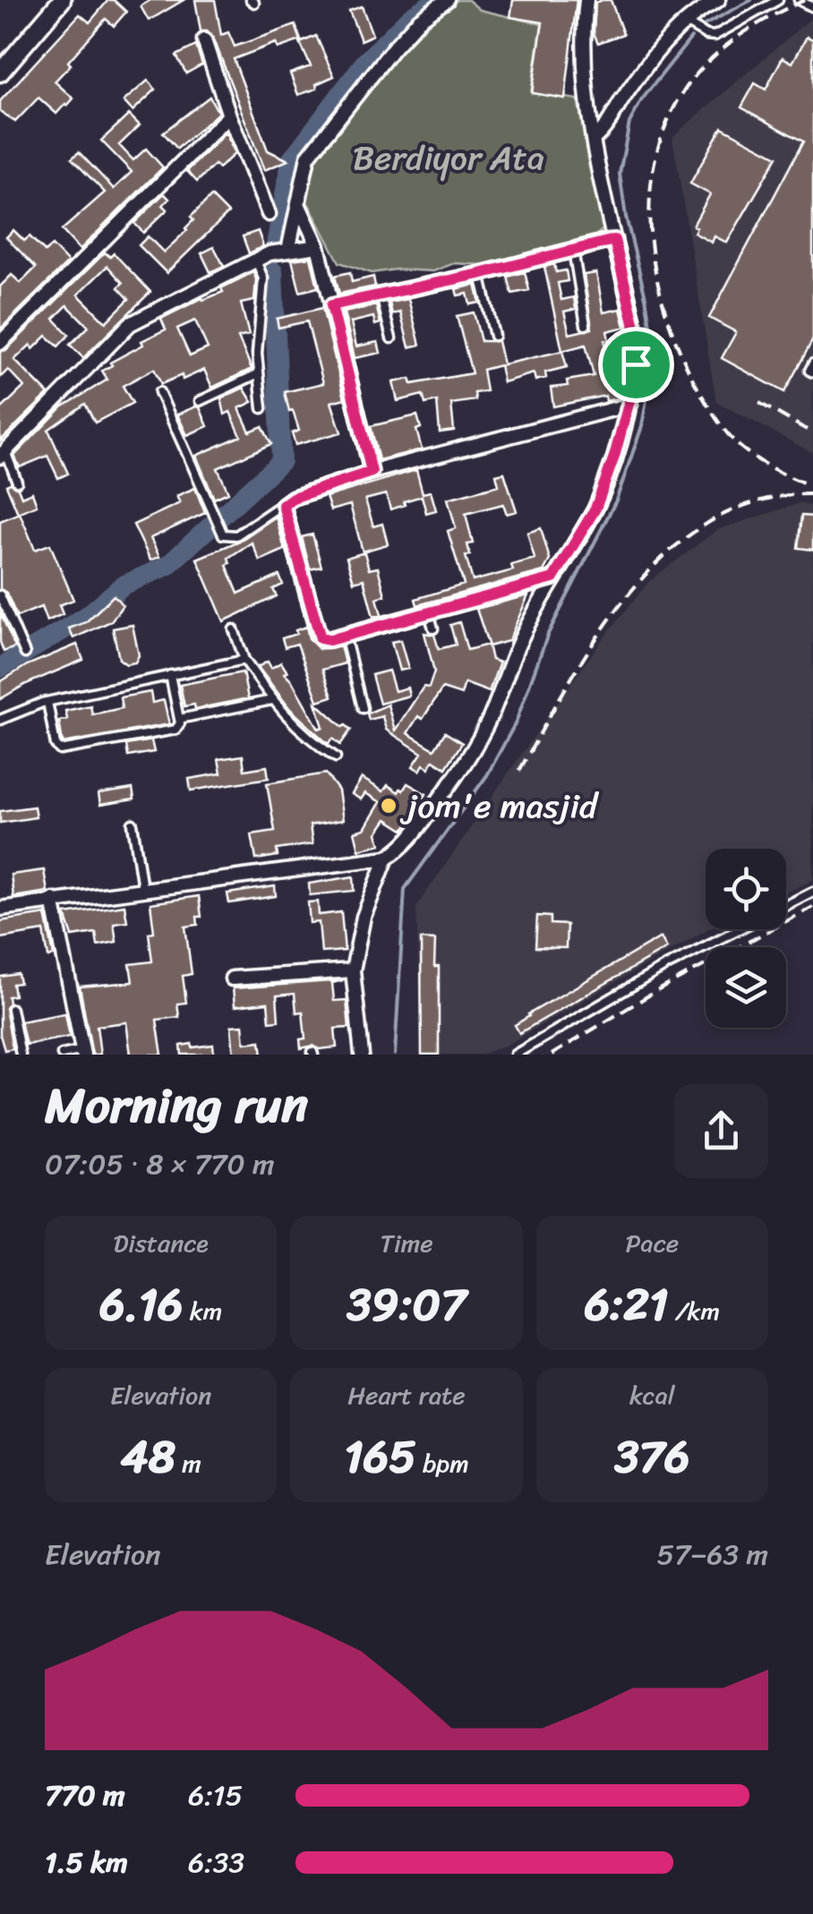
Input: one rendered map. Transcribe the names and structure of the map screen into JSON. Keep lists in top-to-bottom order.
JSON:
{
  "parks": ["Berdiyor Ata"],
  "places": ["jom'e masjid"],
  "page": {
    "heading": ["Morning run", "07:05 · 8 × 770 m"],
    "stats": [
      ["Distance", "6.16 km"],
      ["Time", "39:07"],
      ["Pace", "6:21 /km"],
      ["Elevation", "48 m"],
      ["Heart rate", "165 bpm"],
      ["kcal", "376"]
    ],
    "chart": ["Elevation", "57–63 m"],
    "list": [
      {
        "name": "770 m",
        "note": "6:15"
      },
      {
        "name": "1.5 km",
        "note": "6:33"
      }
    ]
  }
}
